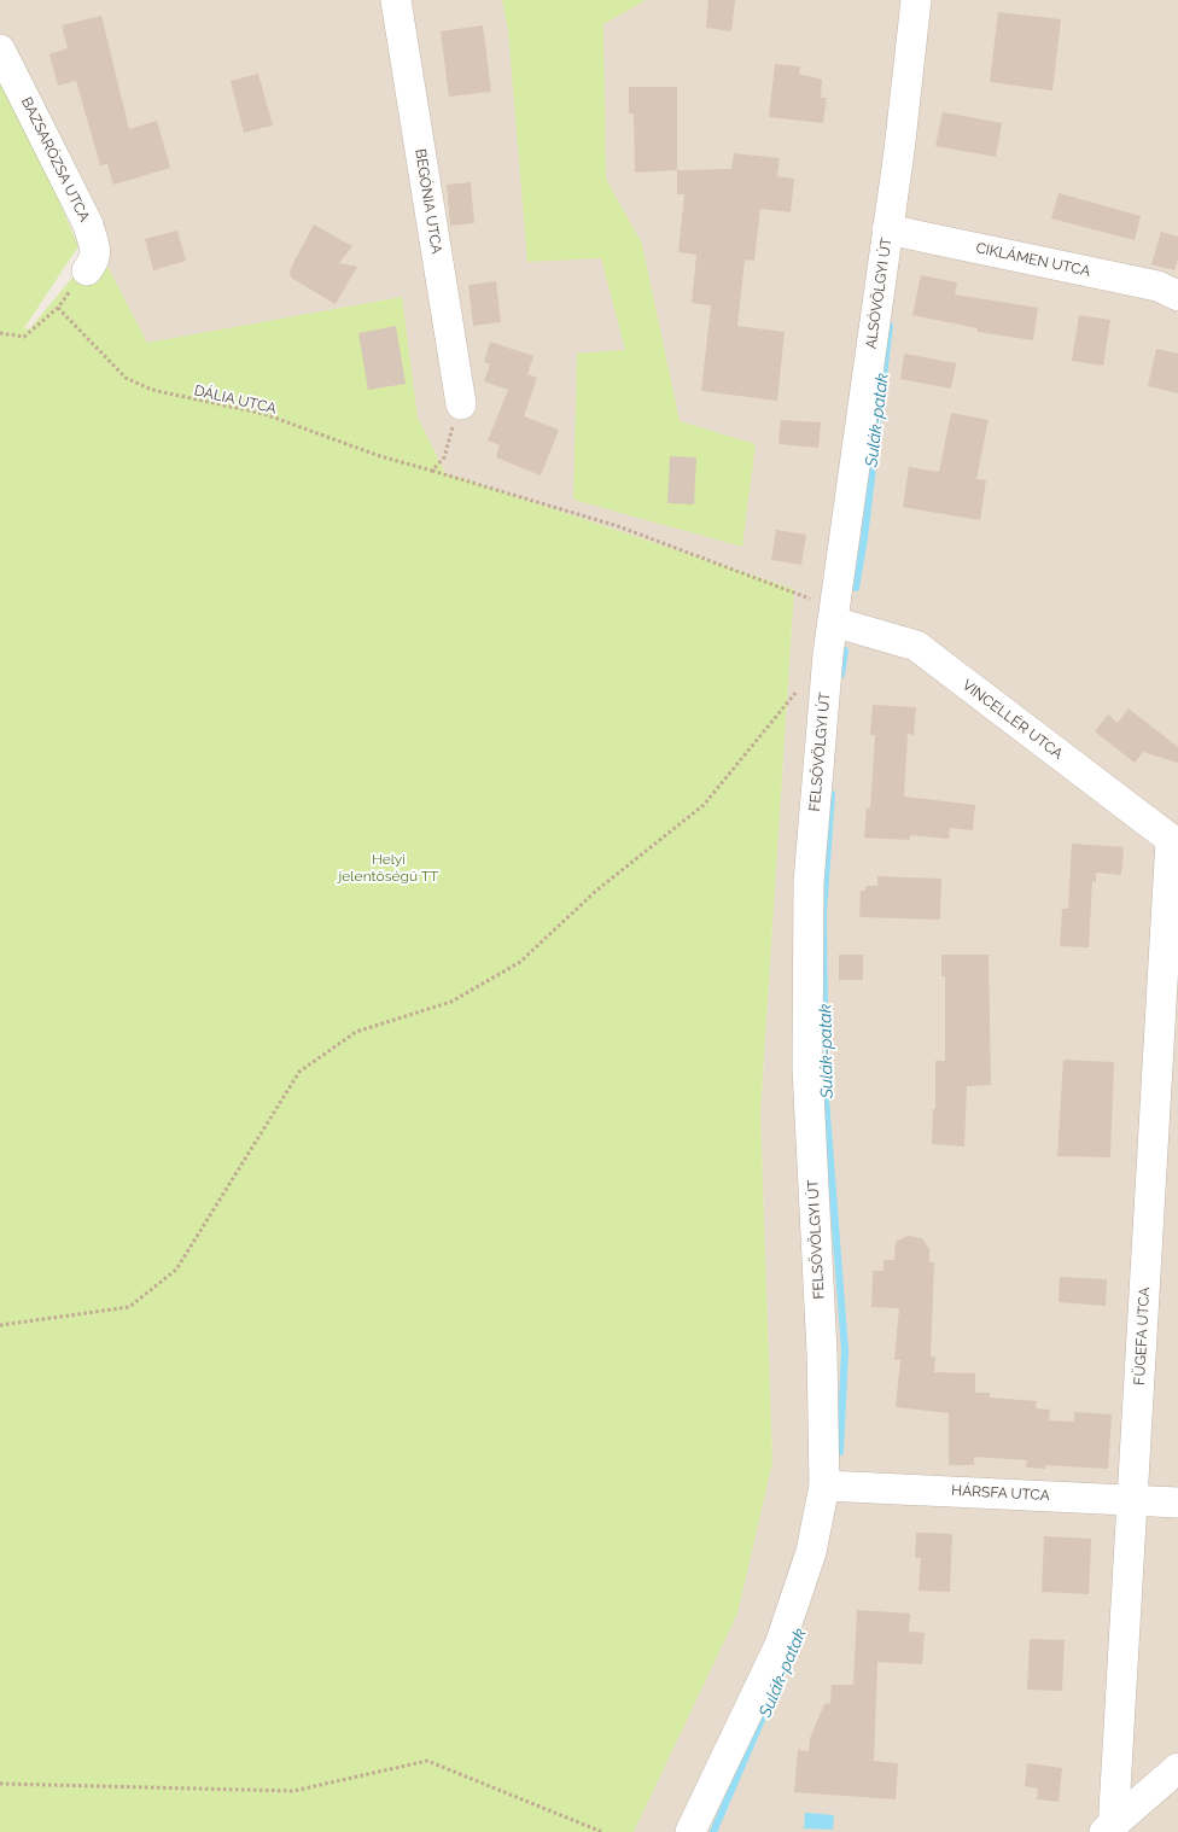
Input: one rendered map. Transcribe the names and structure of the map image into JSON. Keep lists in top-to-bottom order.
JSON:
{
  "streets": {
    "street": [
      "BAZSARÓZSA UTCA",
      "BEGÓNIA UTCA",
      "CIKLÁMEN UTCA",
      "ALSÓVÖLGYI ÚT",
      "VINCELLÉR UTCA",
      "FELSŐVÖLGYI ÚT",
      "FÜGEFA UTCA",
      "HÁRSFA UTCA"
    ],
    "path": ["DÁLIA UTCA"]
  },
  "crossings": [
    ["CIKLÁMEN UTCA", "ALSÓVÖLGYI ÚT"],
    ["ALSÓVÖLGYI ÚT", "DÁLIA UTCA"],
    ["ALSÓVÖLGYI ÚT", "VINCELLÉR UTCA"],
    ["ALSÓVÖLGYI ÚT", "FELSŐVÖLGYI ÚT"],
    ["DÁLIA UTCA", "VINCELLÉR UTCA"],
    ["DÁLIA UTCA", "FELSŐVÖLGYI ÚT"],
    ["VINCELLÉR UTCA", "FELSŐVÖLGYI ÚT"],
    ["VINCELLÉR UTCA", "FÜGEFA UTCA"],
    ["FELSŐVÖLGYI ÚT", "HÁRSFA UTCA"],
    ["FÜGEFA UTCA", "HÁRSFA UTCA"]
  ],
  "water": ["Sulák-patak"],
  "parks": ["Helyi jelentőségű TT"]
}
